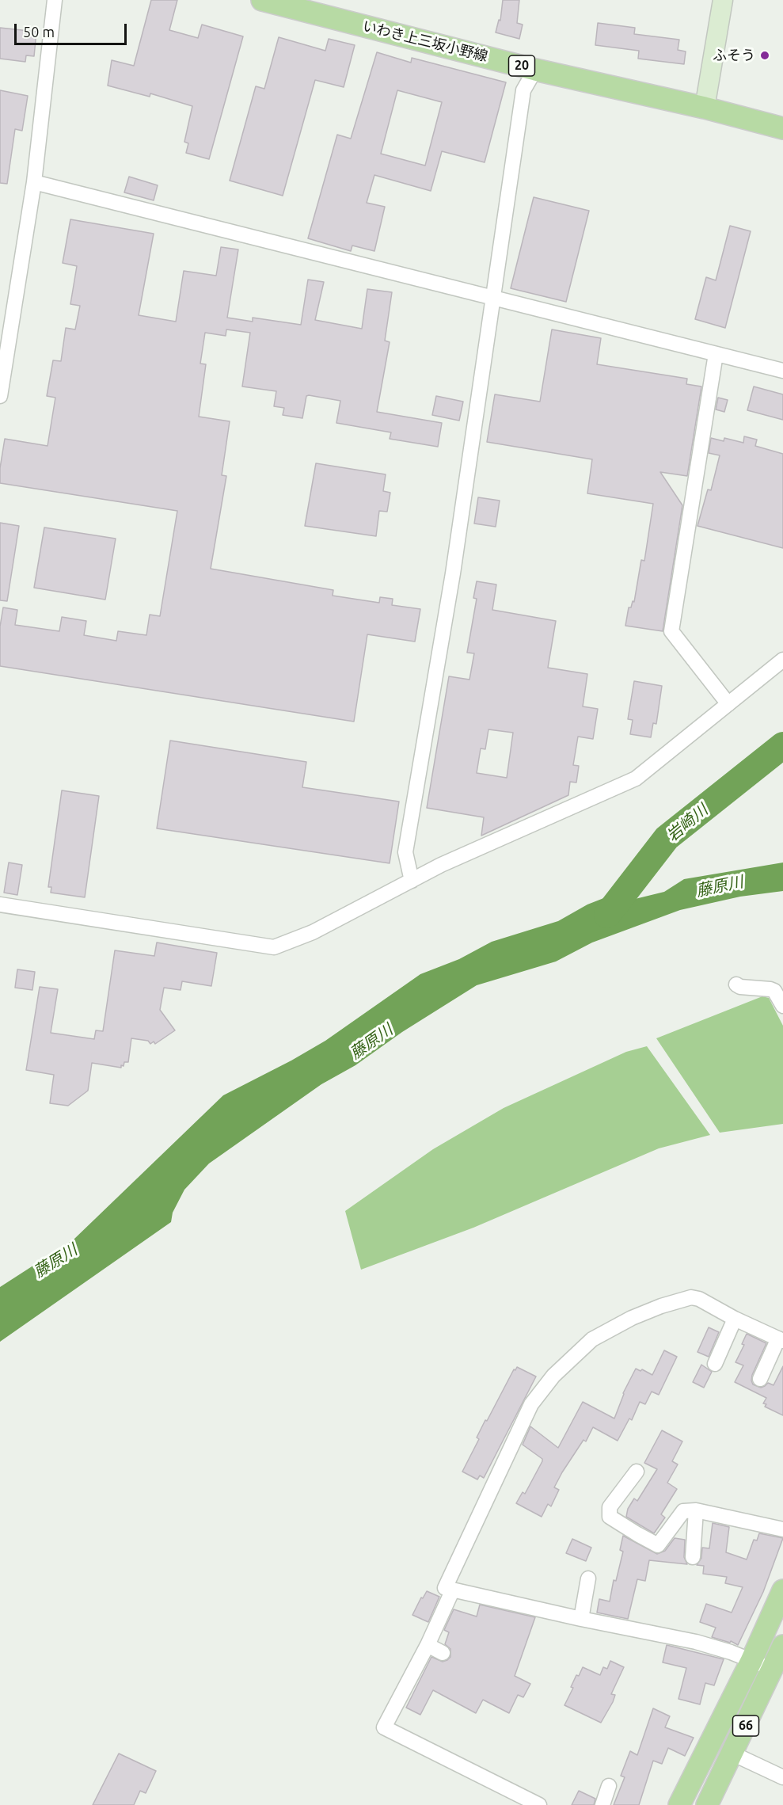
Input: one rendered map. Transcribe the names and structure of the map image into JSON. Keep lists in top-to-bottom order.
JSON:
{
  "streets": {
    "main road": ["いわき上三坂小野線", "20", "66"]
  },
  "water": ["岩崎川", "藤原川"],
  "places": ["ふそう"],
  "scale_bar": "50 m"
}
